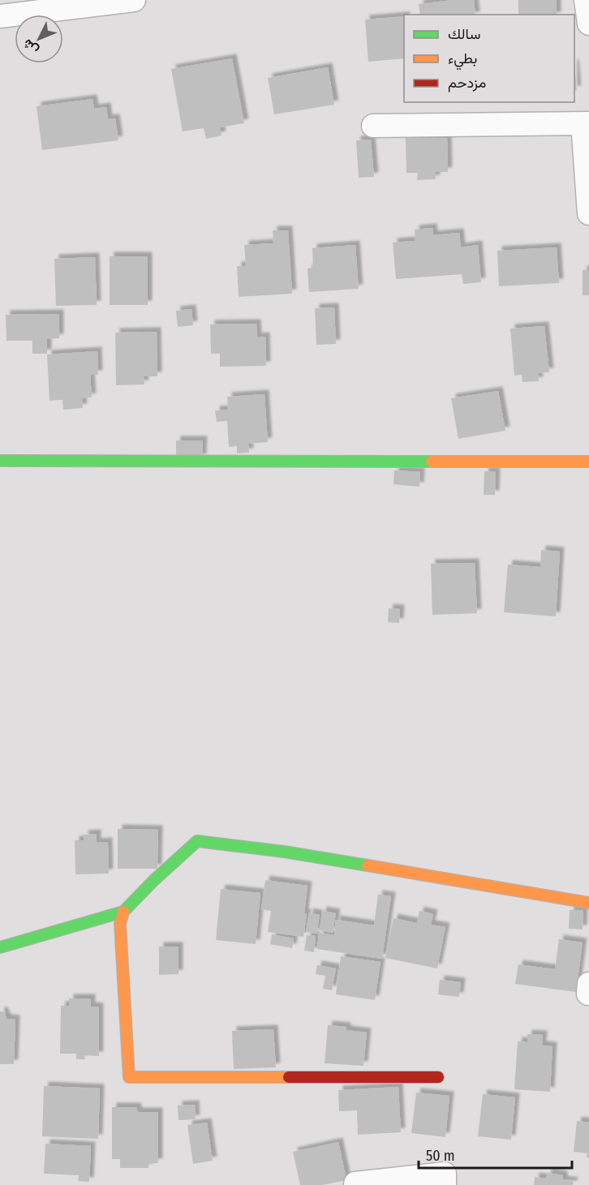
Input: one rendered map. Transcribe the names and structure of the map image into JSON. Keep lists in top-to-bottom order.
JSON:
{
  "legend": ["سالك", "بطيء", "مزدحم"],
  "scale_bar": "50 m",
  "north": "bottom left"
}
